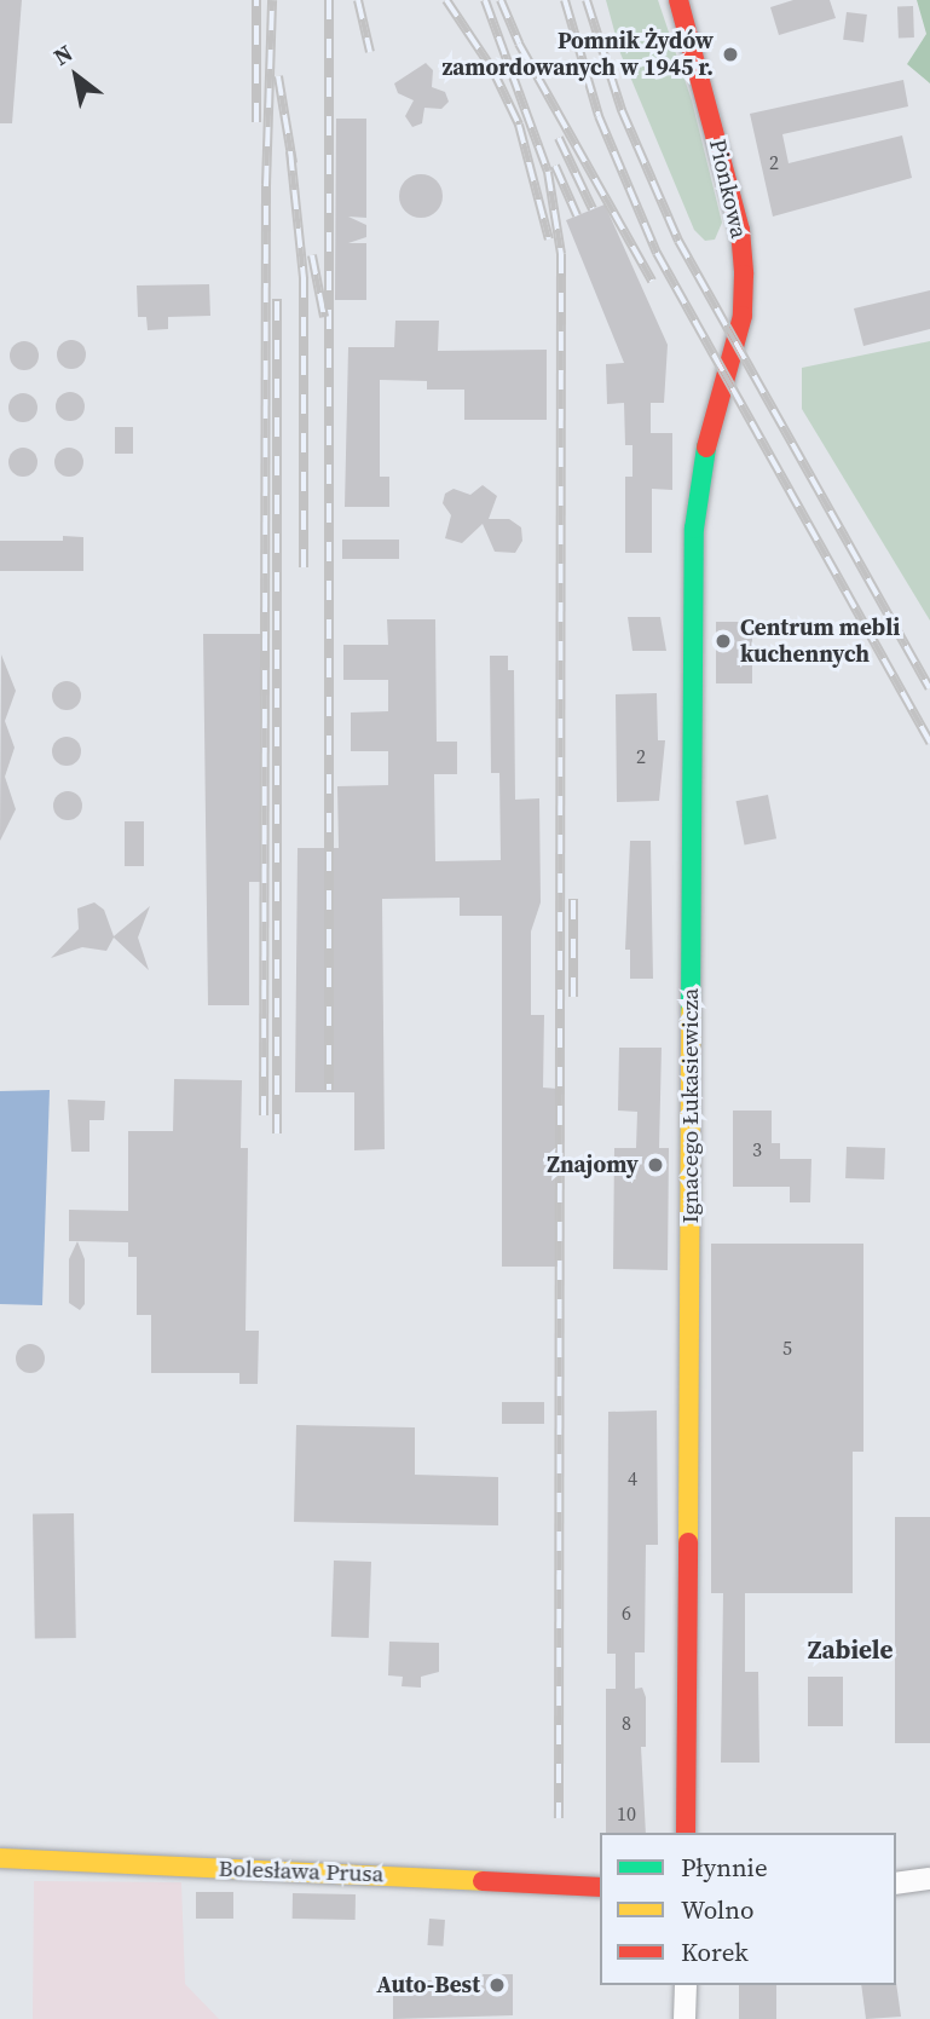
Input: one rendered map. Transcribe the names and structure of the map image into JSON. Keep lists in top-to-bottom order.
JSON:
{
  "streets": {
    "street": ["Pionkowa", "Ignacego Łukasiewicza", "Bolesława Prusa"]
  },
  "crossings": [
    ["Pionkowa", "Ignacego Łukasiewicza"]
  ],
  "districts": ["Zabiele"],
  "places": [
    "Pomnik Żydów zamordowanych w 1945 r.",
    "Centrum mebli kuchennych",
    "Znajomy",
    "Auto-Best"
  ],
  "house_numbers": [
    "2",
    "2",
    "3",
    "5",
    "4",
    "6",
    "8",
    "10"
  ],
  "legend": ["Płynnie", "Wolno", "Korek"],
  "north": "top left"
}
